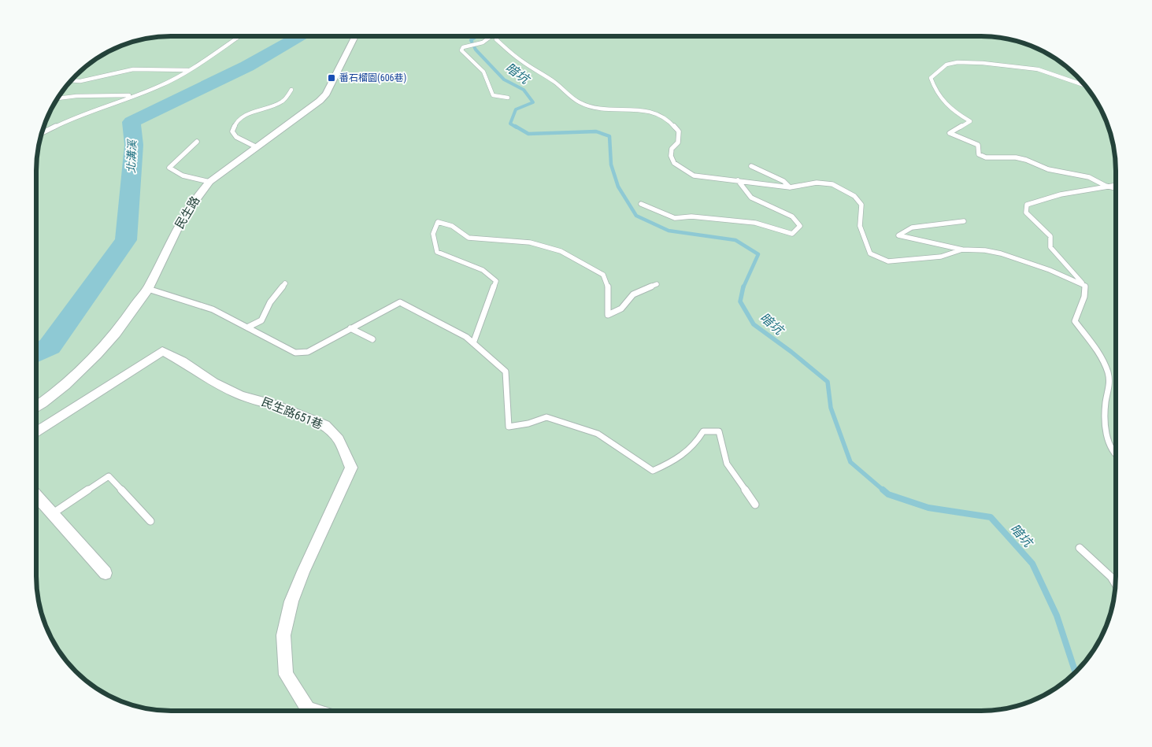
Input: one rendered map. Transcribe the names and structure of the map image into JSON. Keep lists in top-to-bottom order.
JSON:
{
  "streets": {
    "street": ["民生路", "民生路651巷"]
  },
  "water": ["暗坑", "北溝溪"],
  "places": {
    "transit": ["番石榴園(606巷)"]
  }
}
